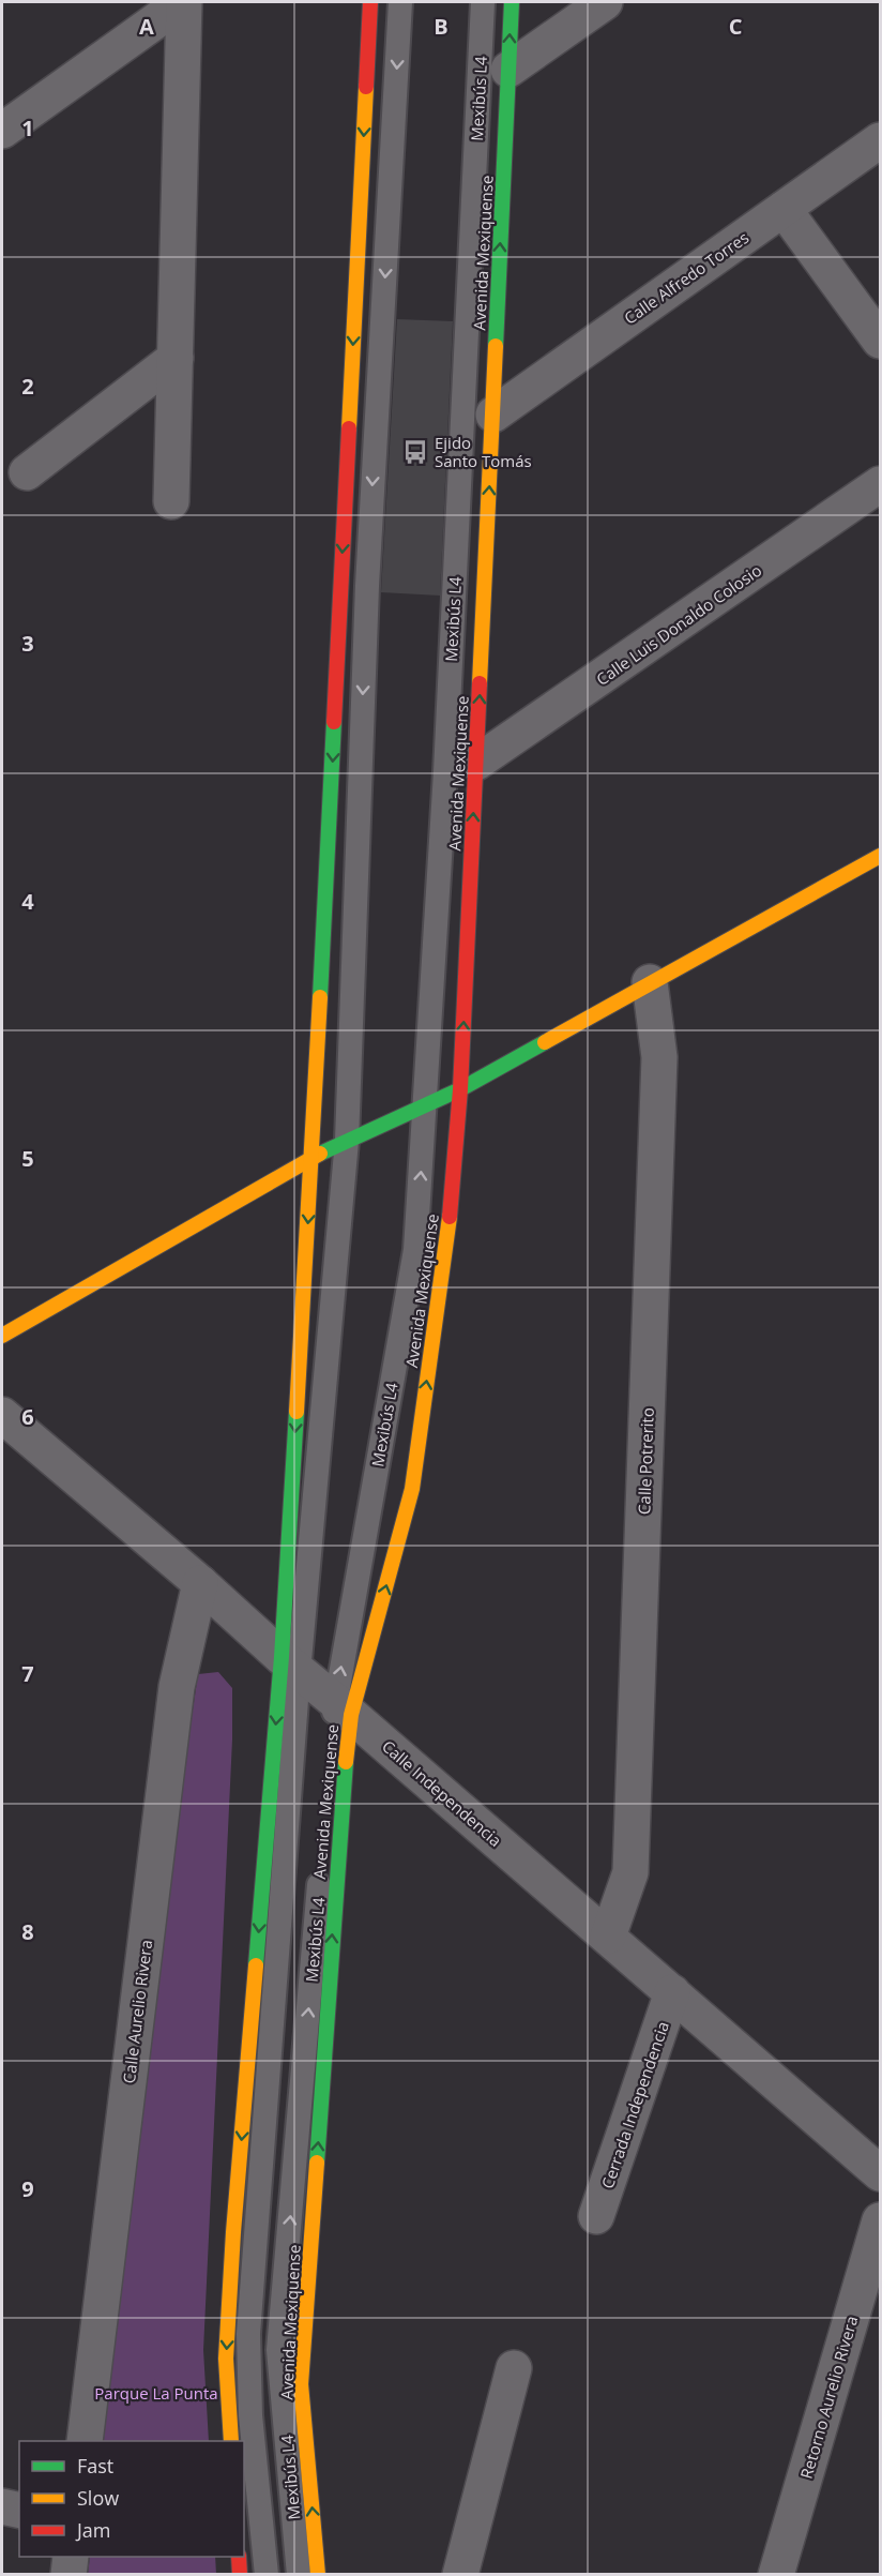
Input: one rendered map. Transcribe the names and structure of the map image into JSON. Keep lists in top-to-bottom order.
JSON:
{
  "streets": {
    "main road": ["Avenida Mexiquense"],
    "street": [
      "Calle Alfredo Torres",
      "Calle Luis Donaldo Colosio",
      "Calle Potrerito",
      "Calle Independencia",
      "Calle Aurelio Rivera",
      "Cerrada Independencia",
      "Retorno Aurelio Rivera"
    ],
    "lane": ["Mexibús L4"]
  },
  "crossings": [
    ["Mexibús L4", "Avenida Mexiquense"],
    ["Mexibús L4", "Calle Independencia"],
    ["Avenida Mexiquense", "Calle Alfredo Torres"],
    ["Avenida Mexiquense", "Calle Luis Donaldo Colosio"],
    ["Avenida Mexiquense", "Calle Independencia"],
    ["Calle Potrerito", "Calle Independencia"],
    ["Calle Independencia", "Calle Aurelio Rivera"],
    ["Calle Independencia", "Cerrada Independencia"]
  ],
  "parks": ["Parque La Punta"],
  "places": {
    "bus stop": ["Ejido Santo Tomás"]
  },
  "legend": ["Fast", "Slow", "Jam"],
  "grid": {
    "columns": ["A", "B", "C"],
    "rows": [
      "1",
      "2",
      "3",
      "4",
      "5",
      "6",
      "7",
      "8",
      "9"
    ]
  }
}
